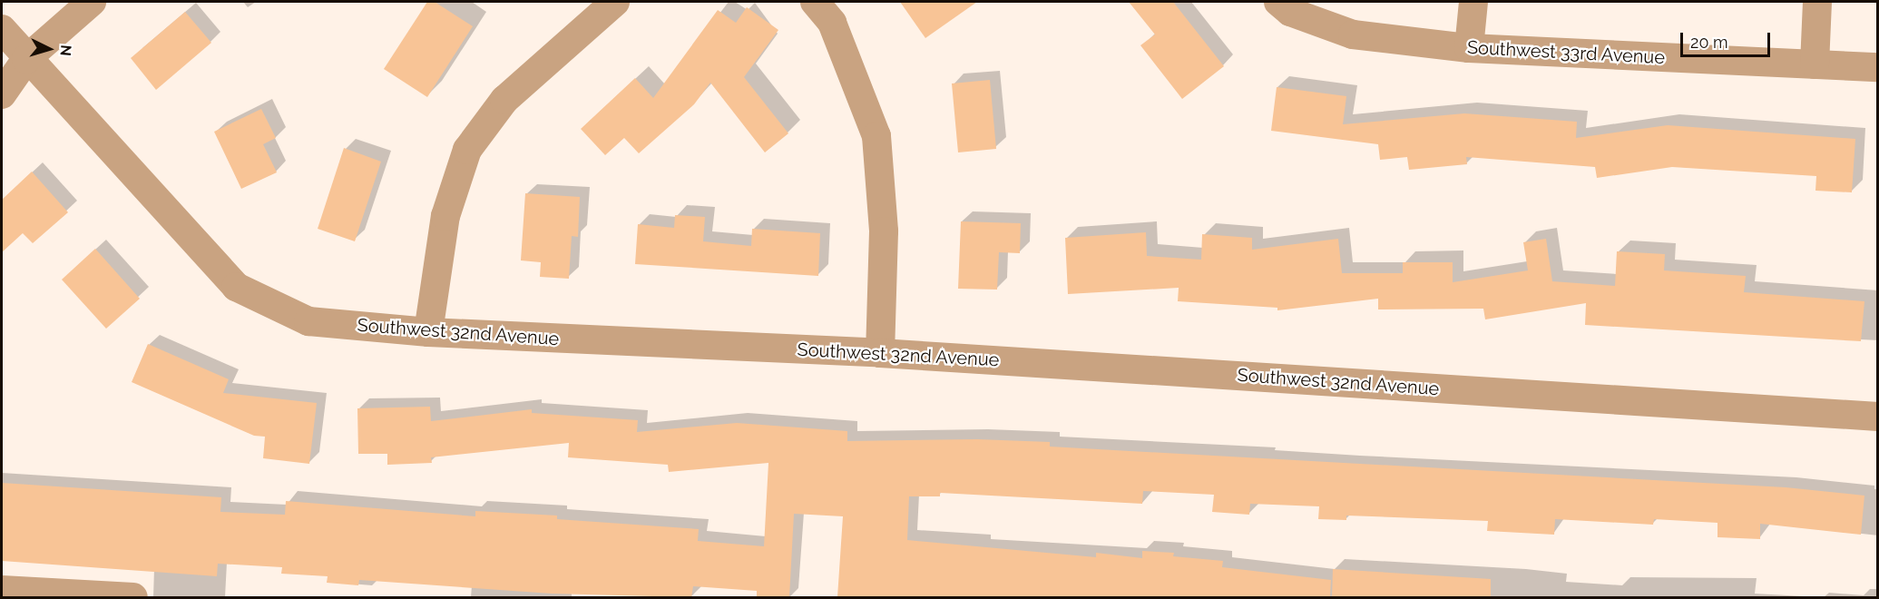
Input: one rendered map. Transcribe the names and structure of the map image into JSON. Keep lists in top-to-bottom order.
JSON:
{
  "streets": {
    "street": ["Southwest 33rd Avenue", "Southwest 32nd Avenue"]
  },
  "scale_bar": "20 m",
  "north": "right"
}
